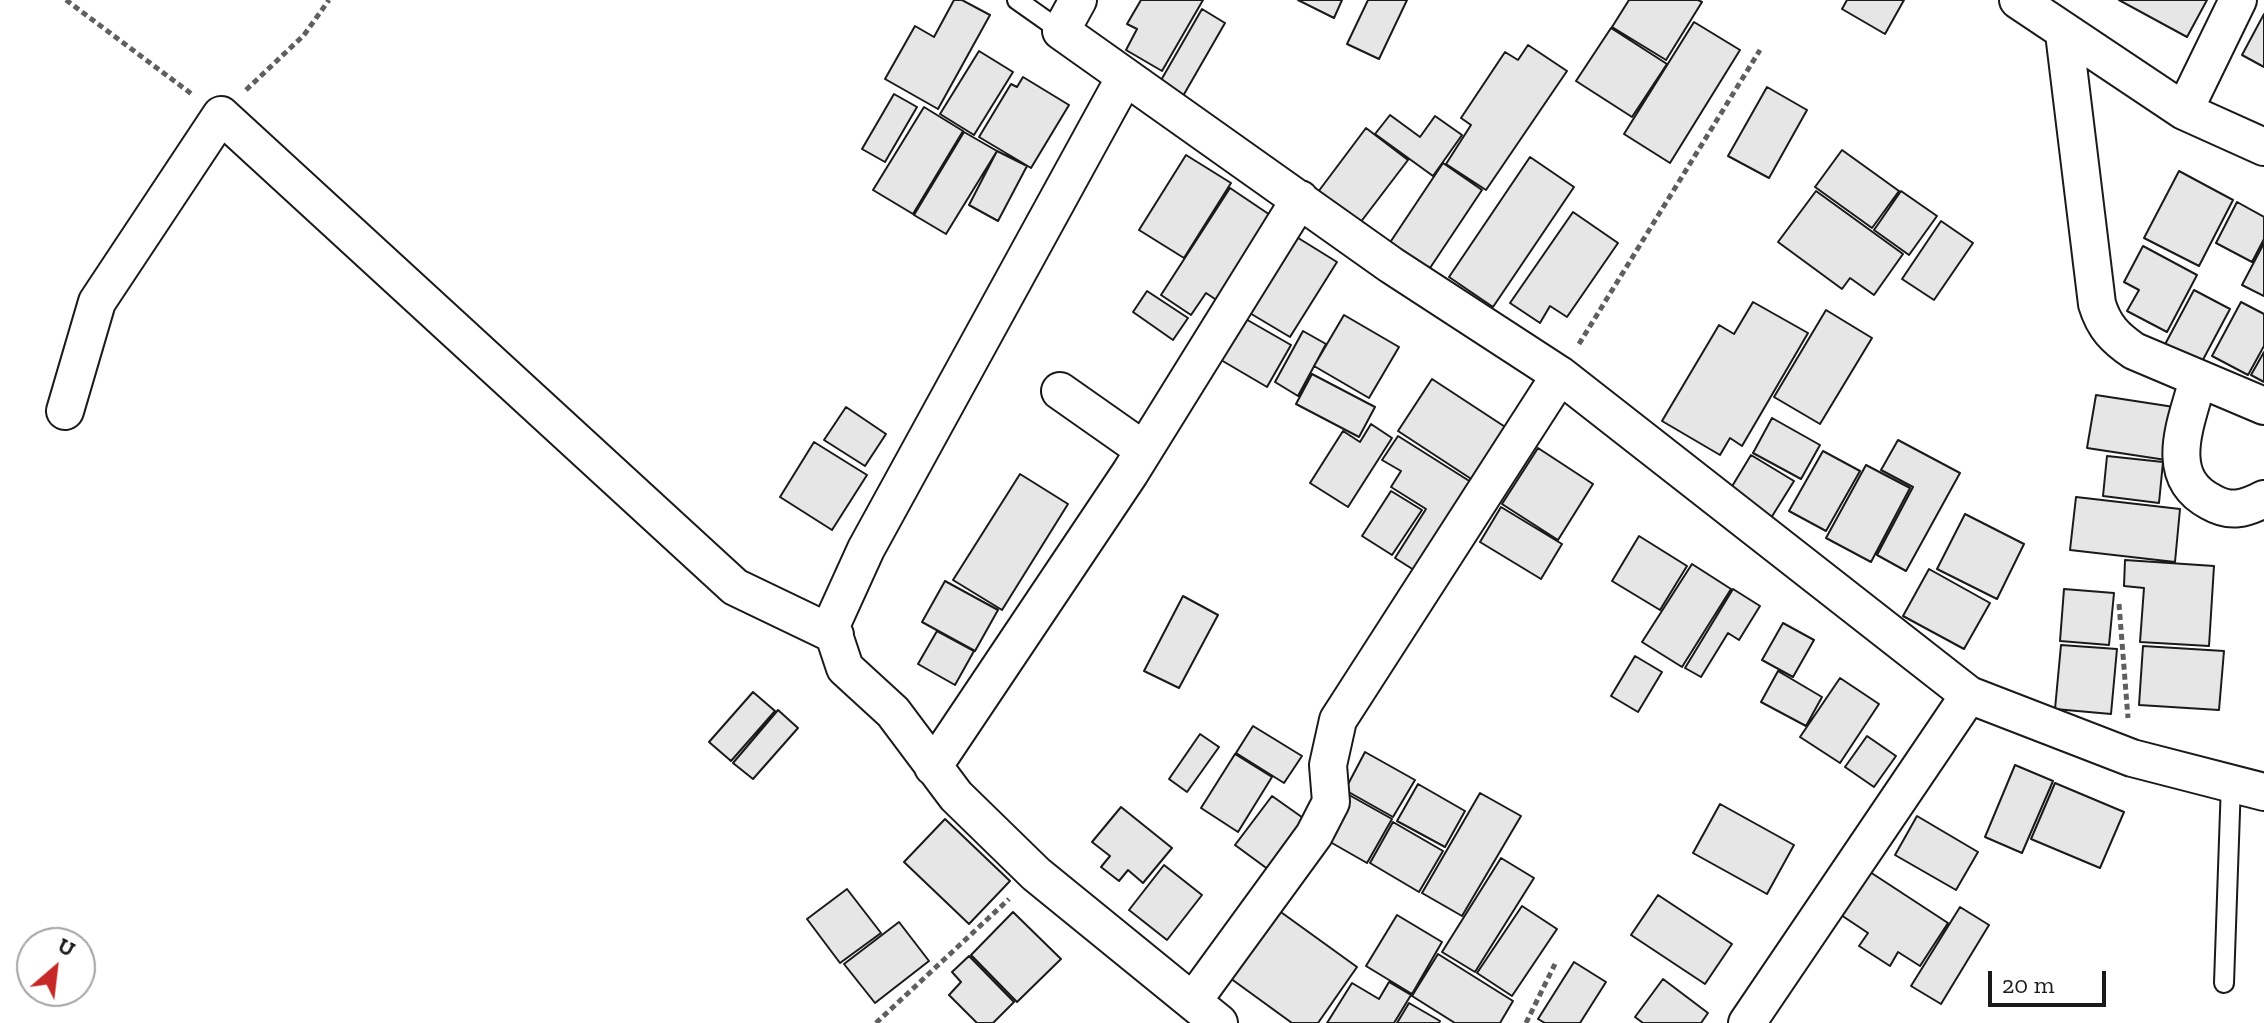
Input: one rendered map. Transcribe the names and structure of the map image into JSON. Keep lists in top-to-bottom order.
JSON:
{
  "scale_bar": "20 m",
  "north": "top right"
}
